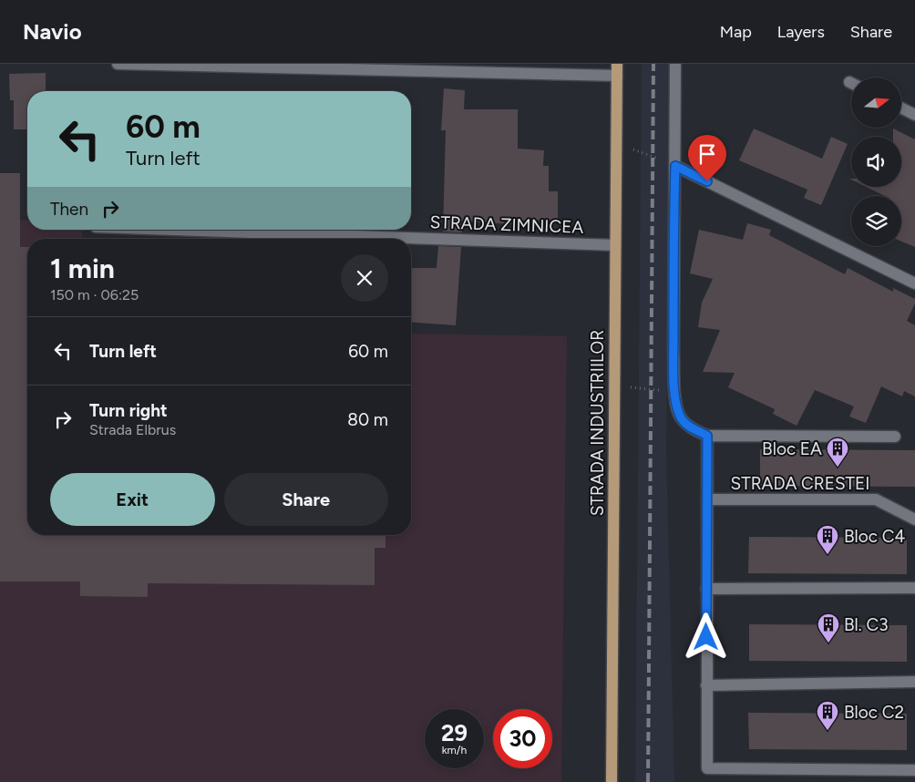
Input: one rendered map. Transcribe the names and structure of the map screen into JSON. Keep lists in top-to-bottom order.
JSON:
{
  "streets": {
    "main road": ["STRADA INDUSTRIILOR"],
    "street": ["STRADA ZIMNICEA", "STRADA CRESTEI"]
  },
  "crossings": [
    ["STRADA ZIMNICEA", "STRADA INDUSTRIILOR"]
  ],
  "places": {
    "building": [
      "Bloc EA",
      "Bloc C4",
      "Bl. C3",
      "Bloc C2"
    ]
  },
  "north": "right",
  "page": {
    "header": "Navio",
    "nav": ["Map", "Layers", "Share"],
    "turn": ["60 m", "Turn left"],
    "then": "Then",
    "heading": ["1 min", "150 m · 06:25"],
    "list": [
      {
        "name": "Turn left",
        "value": "60 m"
      },
      {
        "name": "Turn right",
        "note": "Strada Elbrus",
        "value": "80 m"
      }
    ],
    "buttons": ["Exit", "Share"],
    "speed": "29 km/h",
    "limit": "30"
  }
}
